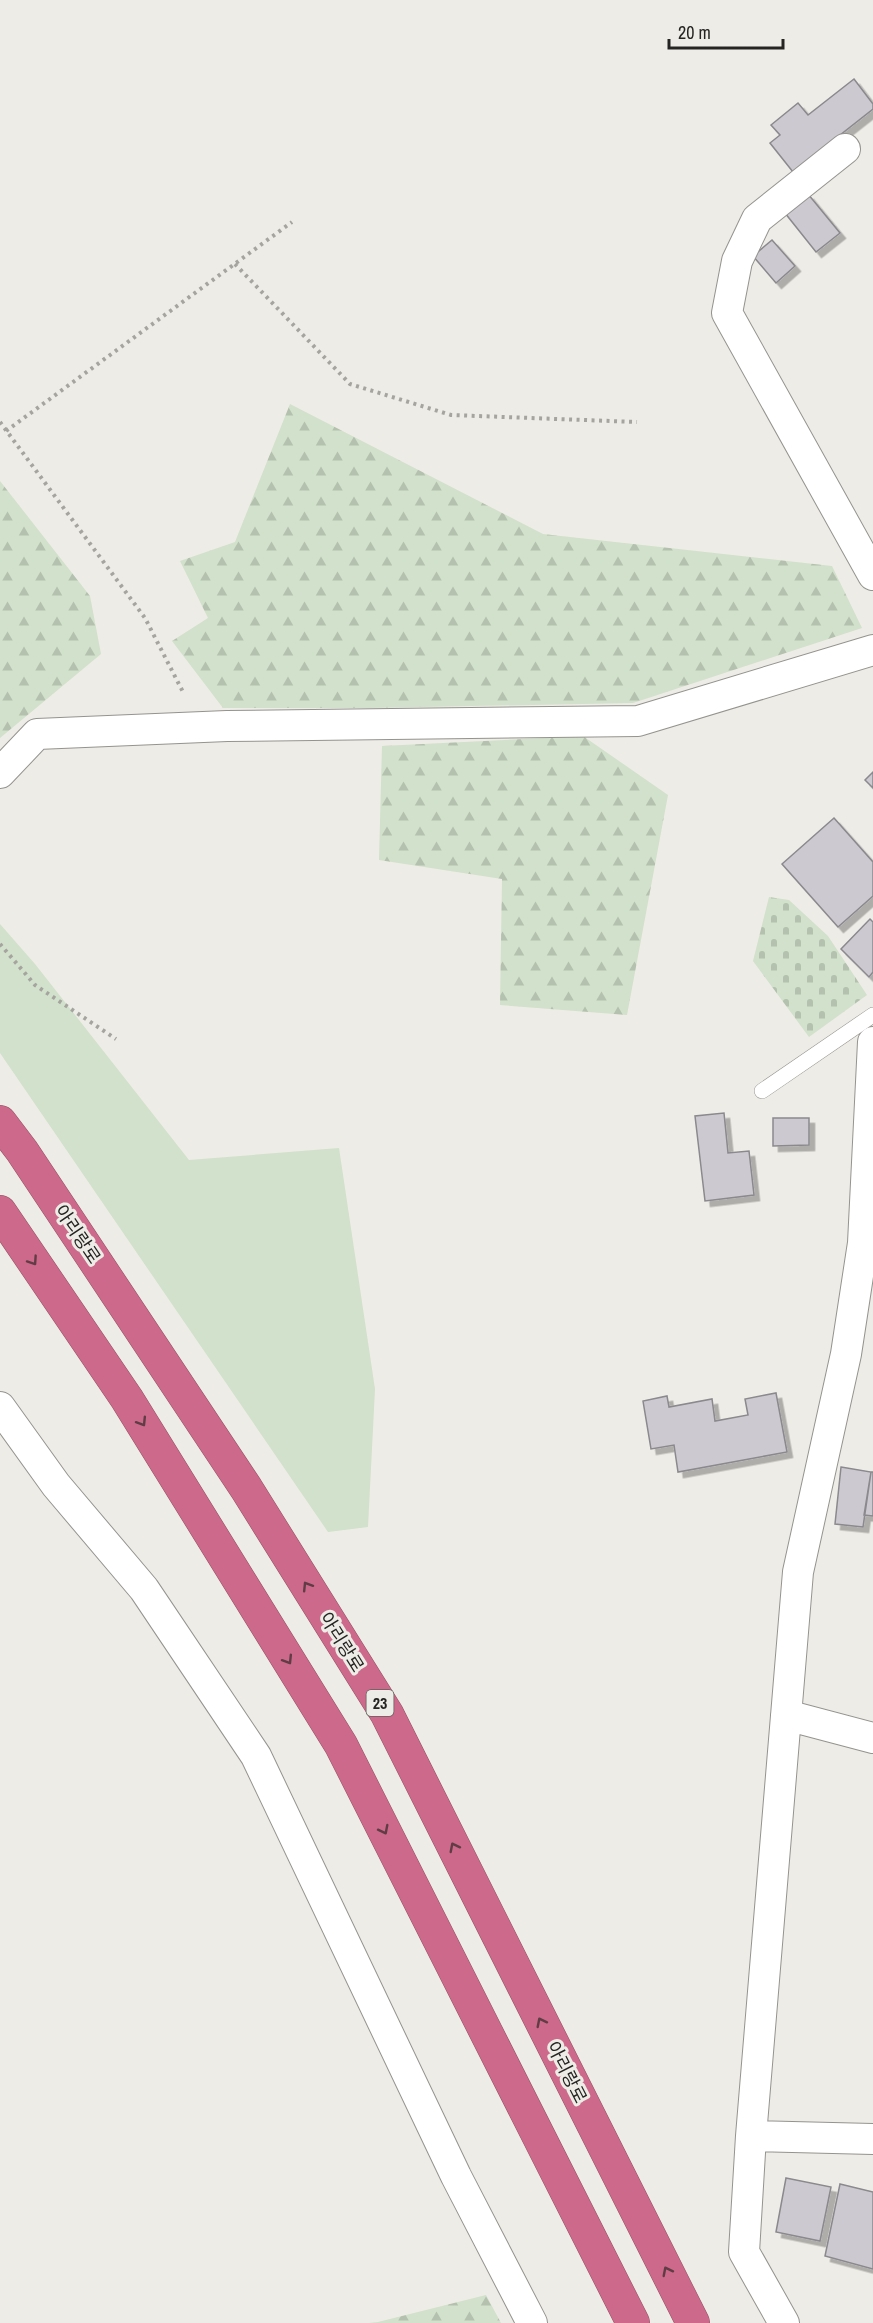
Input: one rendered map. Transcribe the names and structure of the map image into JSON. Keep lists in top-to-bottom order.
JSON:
{
  "streets": {
    "highway": ["아리랑로", "23"]
  },
  "scale_bar": "20 m"
}
